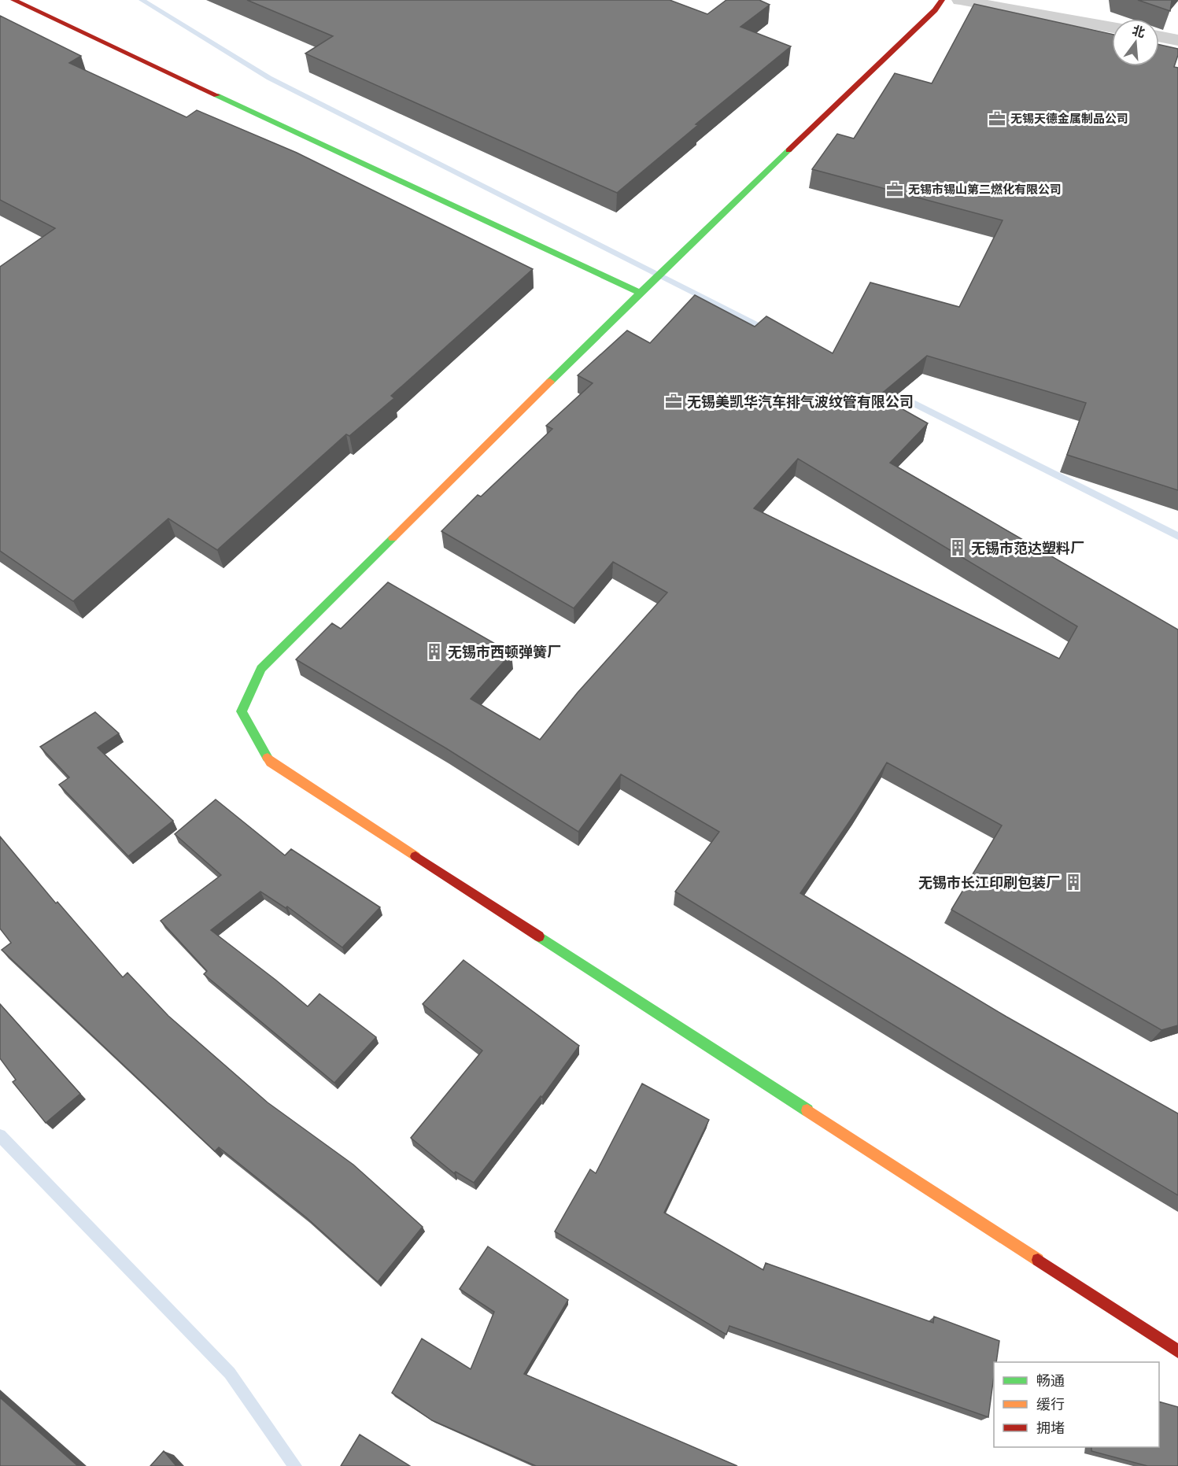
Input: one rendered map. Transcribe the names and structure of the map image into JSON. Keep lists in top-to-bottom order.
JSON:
{
  "places": {
    "office": ["无锡天德金属制品公司", "无锡市锡山第二燃化有限公司", "无锡美凯华汽车排气波纹管有限公司"],
    "building": ["无锡市范达塑料厂", "无锡市西顿弹簧厂", "无锡市长江印刷包装厂"]
  },
  "legend": ["畅通", "缓行", "拥堵"],
  "north": "top"
}
